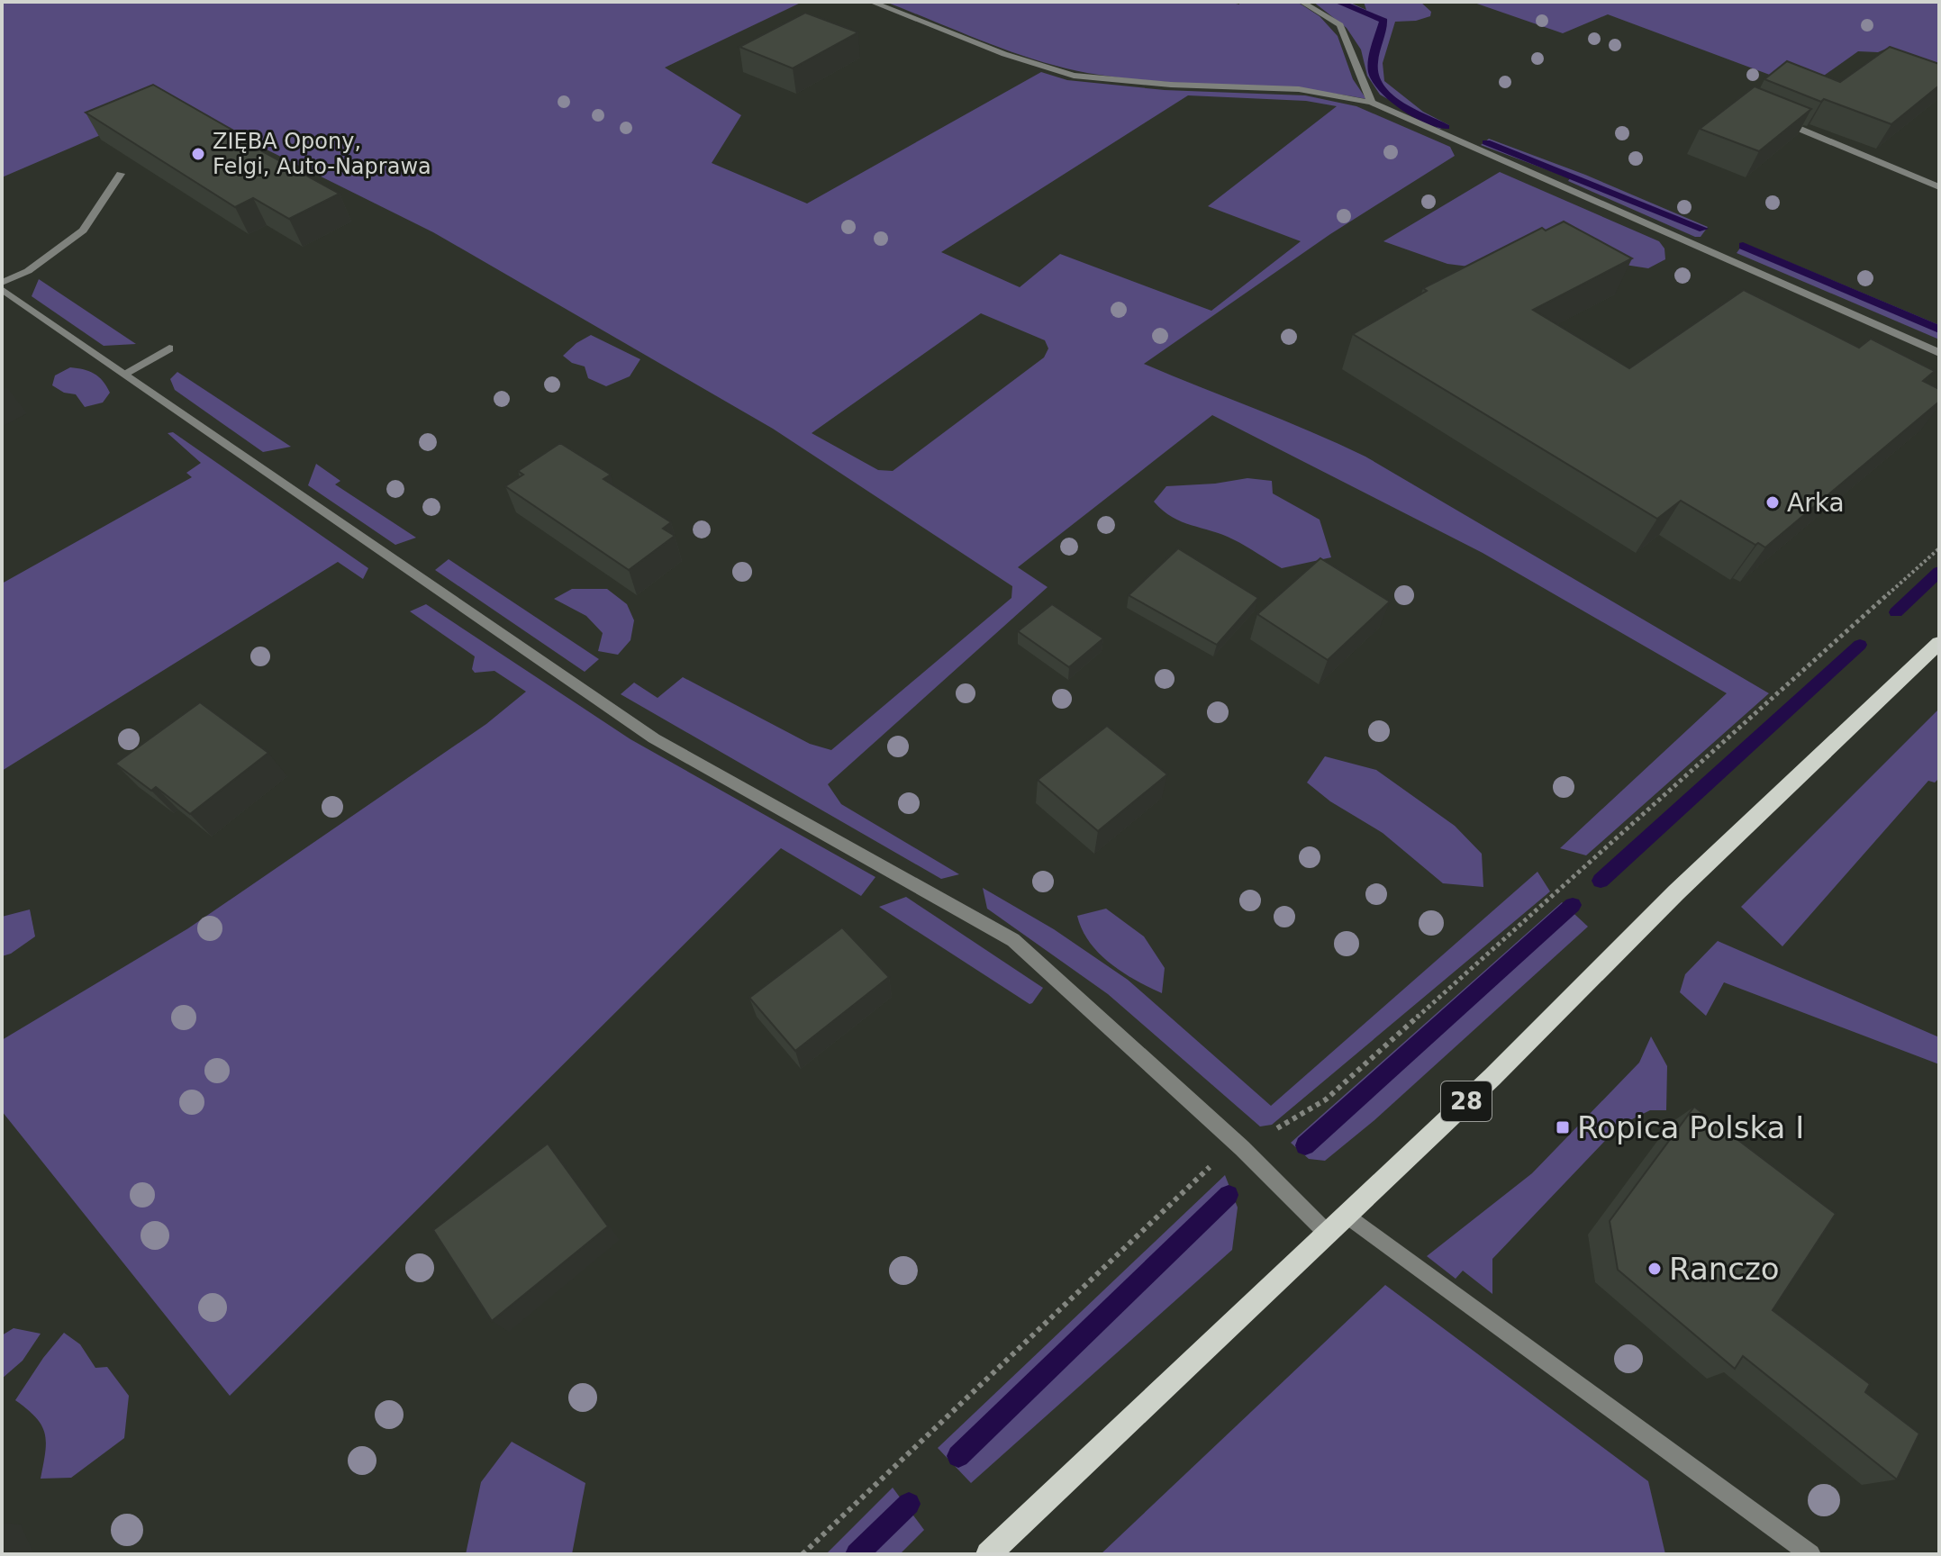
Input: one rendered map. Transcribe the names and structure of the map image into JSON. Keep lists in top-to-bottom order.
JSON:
{
  "streets": {
    "main road": ["28"]
  },
  "places": {
    "other": ["ZIĘBA Opony, Felgi, Auto-Naprawa", "Arka", "Ranczo"],
    "transit": ["Ropica Polska I"]
  }
}
